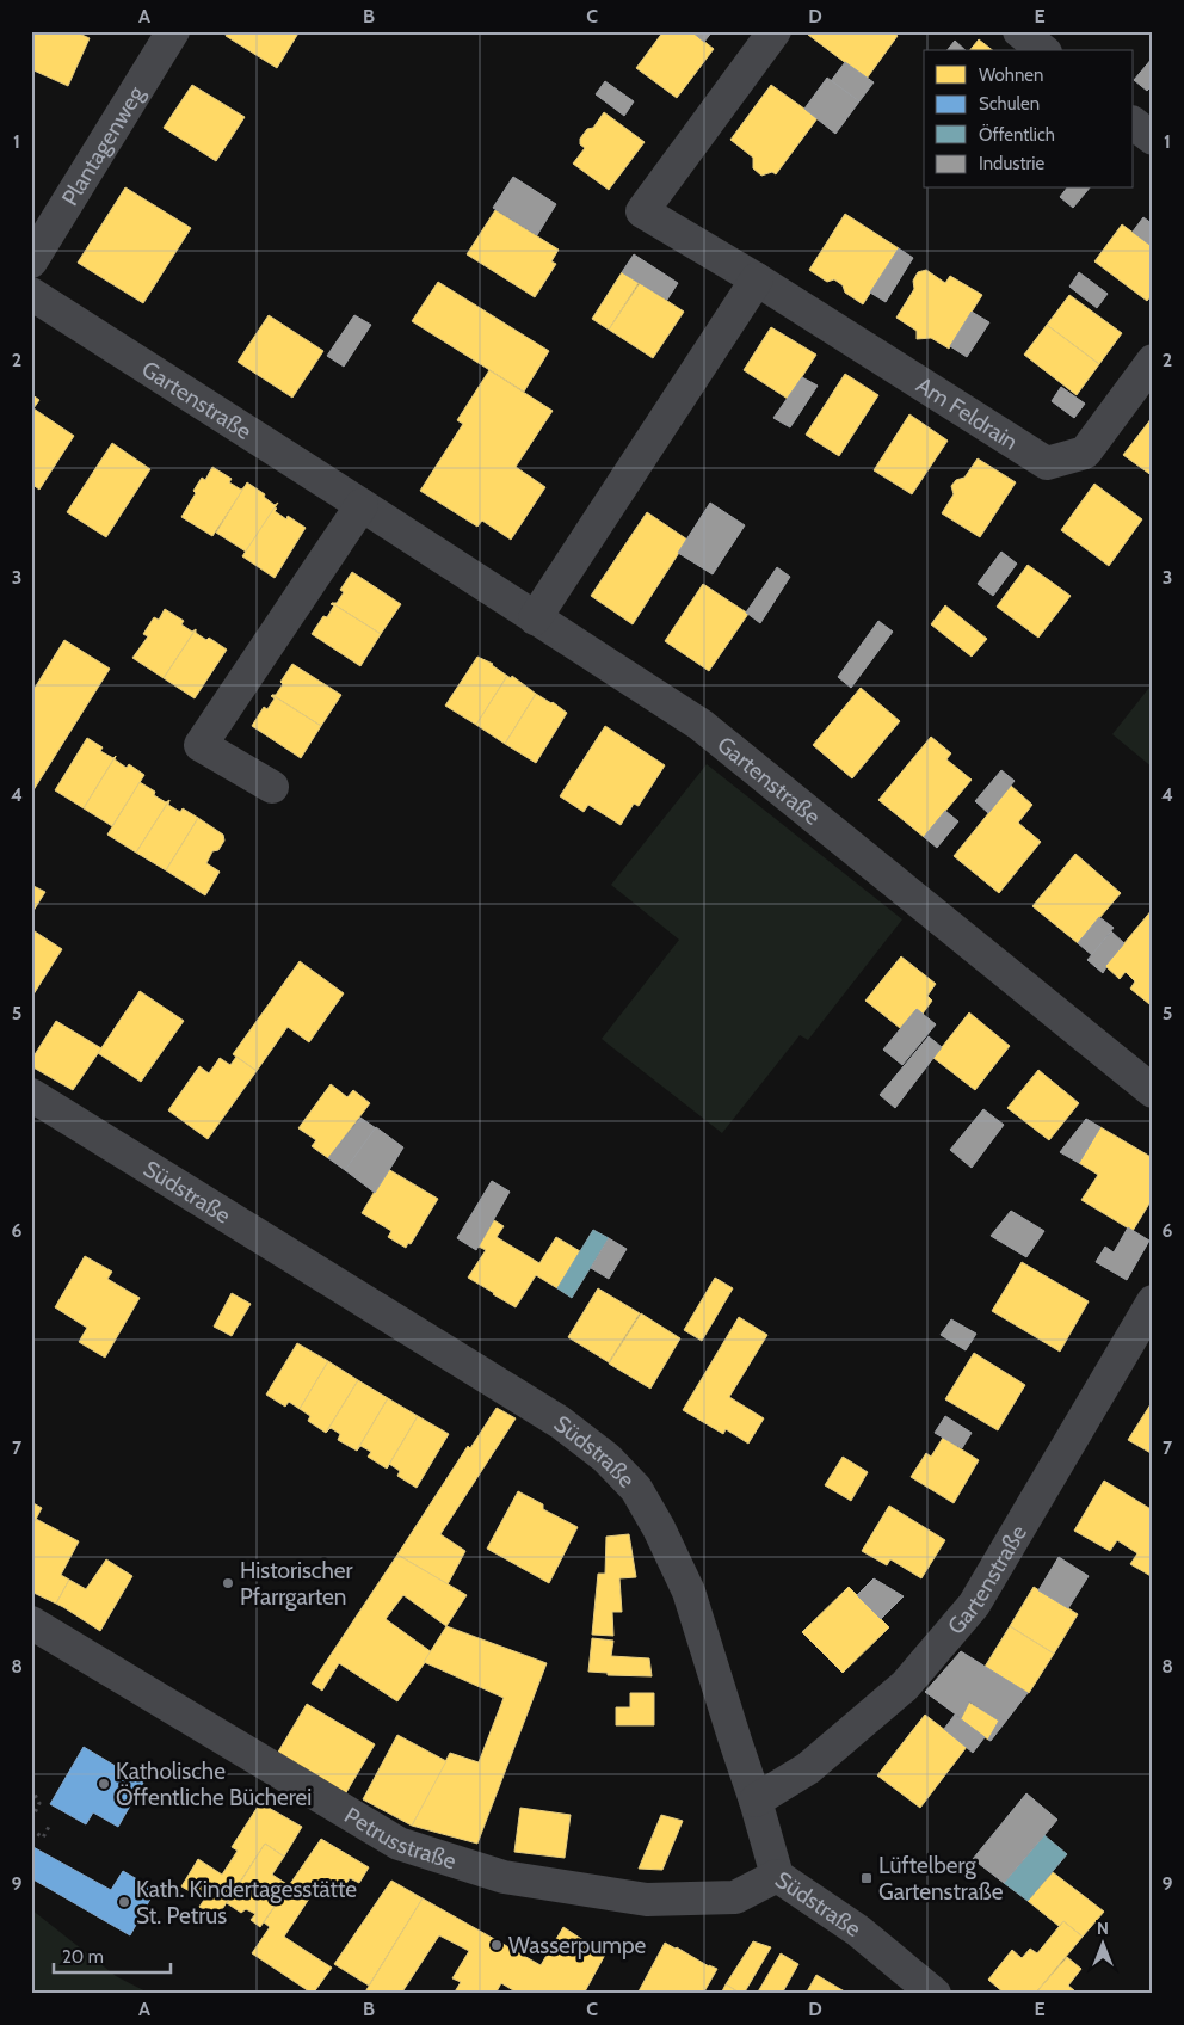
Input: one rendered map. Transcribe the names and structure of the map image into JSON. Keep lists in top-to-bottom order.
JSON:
{
  "streets": {
    "street": [
      "Plantagenweg",
      "Gartenstraße",
      "Am Feldrain",
      "Südstraße",
      "Petrusstraße"
    ]
  },
  "crossings": [
    ["Gartenstraße", "Südstraße"],
    ["Südstraße", "Petrusstraße"]
  ],
  "places": {
    "other": [
      "Historischer Pfarrgarten",
      "Katholische Öffentliche Bücherei",
      "Kath. Kindertagesstätte St. Petrus",
      "Wasserpumpe"
    ],
    "transit": ["Lüftelberg Gartenstraße"]
  },
  "legend": [
    "Wohnen",
    "Schulen",
    "Öffentlich",
    "Industrie"
  ],
  "scale_bar": "20 m",
  "north": "top",
  "grid": {
    "columns": [
      "A",
      "B",
      "C",
      "D",
      "E"
    ],
    "rows": [
      "1",
      "2",
      "3",
      "4",
      "5",
      "6",
      "7",
      "8",
      "9"
    ]
  }
}
